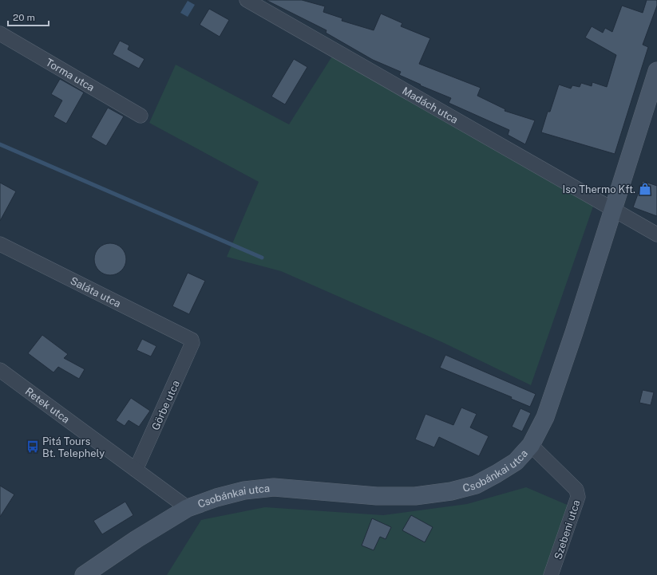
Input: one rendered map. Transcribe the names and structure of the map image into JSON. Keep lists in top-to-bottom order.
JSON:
{
  "streets": {
    "main road": ["Csobánkai utca"],
    "street": [
      "Torma utca",
      "Madách utca",
      "Saláta utca",
      "Retek utca",
      "Görbe utca",
      "Szebeni utca"
    ]
  },
  "crossings": [
    ["Madách utca", "Csobánkai utca"],
    ["Saláta utca", "Görbe utca"],
    ["Retek utca", "Görbe utca"],
    ["Retek utca", "Csobánkai utca"],
    ["Csobánkai utca", "Szebeni utca"]
  ],
  "places": {
    "shop": ["Iso Thermo Kft."],
    "bus stop": ["Pitá Tours Bt. Telephely"]
  },
  "scale_bar": "20 m"
}
